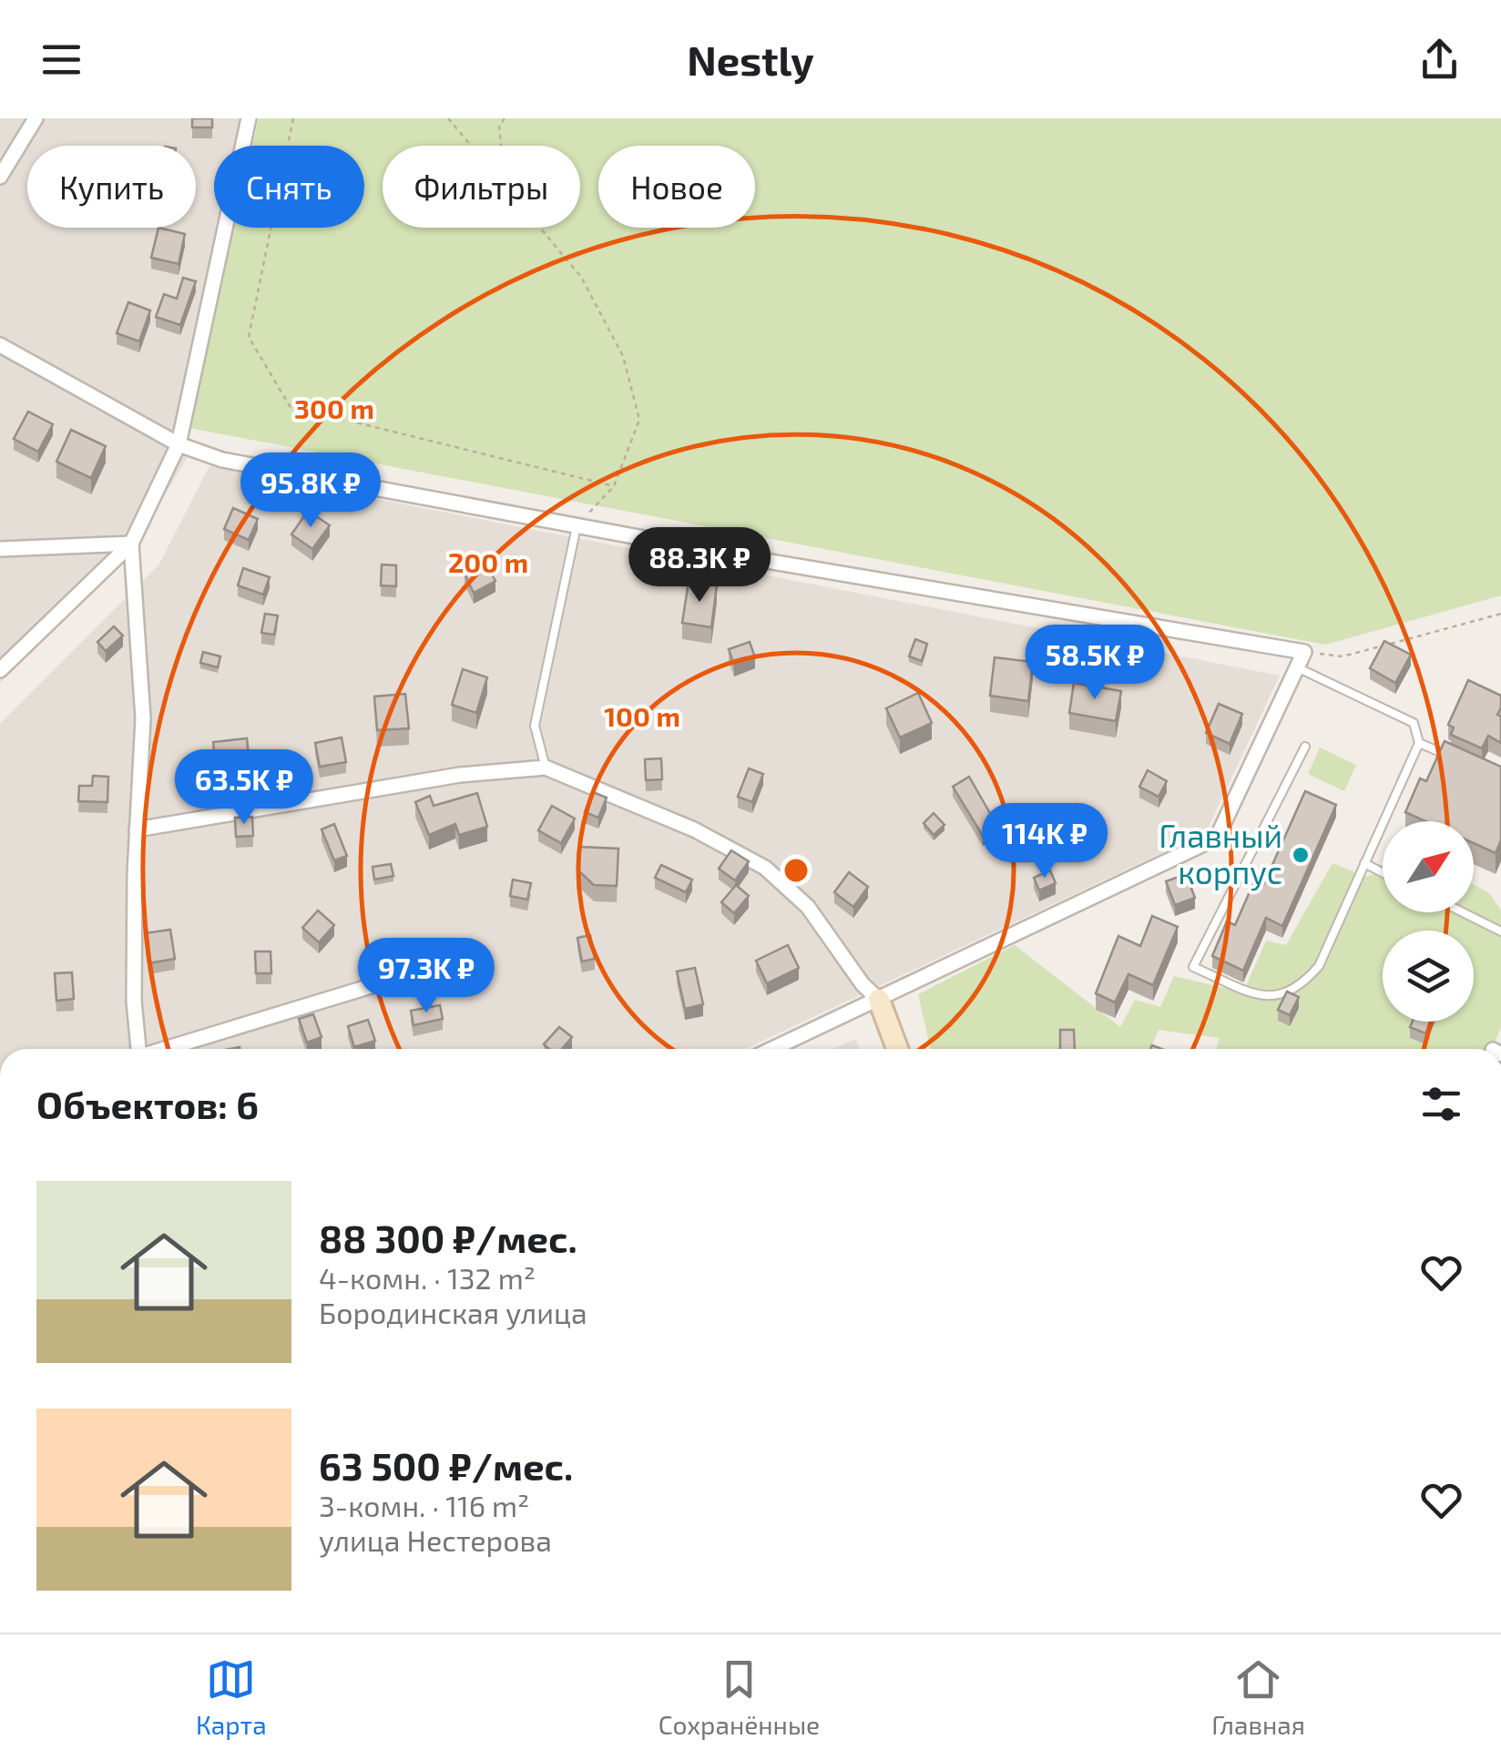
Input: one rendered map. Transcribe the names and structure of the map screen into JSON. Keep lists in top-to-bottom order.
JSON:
{
  "places": ["Главный корпус"],
  "north": "top right",
  "page": {
    "header": "Nestly",
    "chip": [
      "Купить",
      "Снять",
      "Фильтры",
      "Новое"
    ],
    "price": [
      "95.8K ₽",
      "88.3K ₽",
      "58.5K ₽",
      "63.5K ₽",
      "114K ₽",
      "97.3K ₽"
    ],
    "heading": "Объектов: 6",
    "list": [
      {
        "name": "88 300 ₽/мес.",
        "note": "4-комн. · 132 m² · Бородинская улица"
      },
      {
        "name": "63 500 ₽/мес.",
        "note": "3-комн. · 116 m² · улица Нестерова"
      }
    ],
    "tabs": ["Карта", "Сохранённые", "Главная"]
  },
  "rings": ["300 m", "200 m", "100 m"]
}
